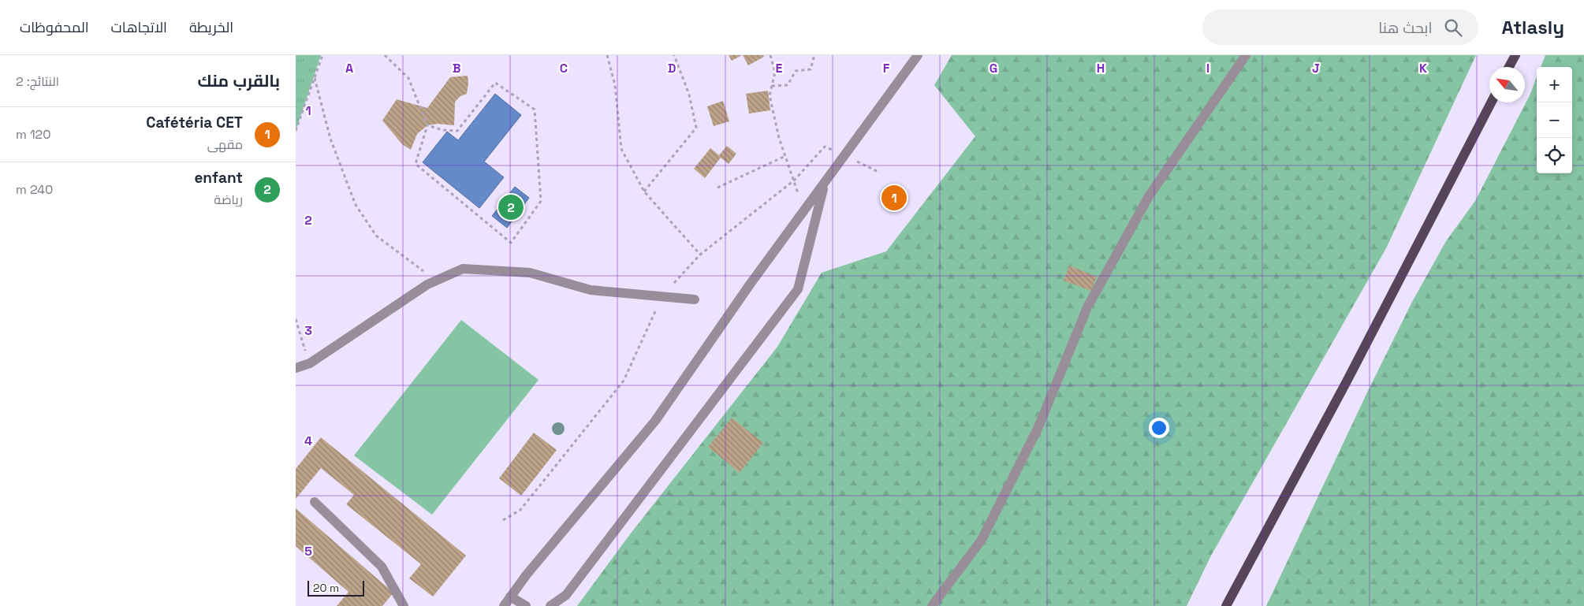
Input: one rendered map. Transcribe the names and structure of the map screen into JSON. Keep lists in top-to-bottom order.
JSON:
{
  "scale_bar": "20 m",
  "north": "top left",
  "page": {
    "header": "Atlasly",
    "search": "ابحث هنا",
    "nav": ["الخريطة", "الاتجاهات", "المحفوظات"],
    "heading": ["بالقرب منك", "النتائج: 2"],
    "map_buttons": ["+", "−"],
    "list": [
      {
        "mark": "1",
        "name": "Cafétéria CET",
        "note": "مقهى",
        "value": "120 m"
      },
      {
        "mark": "2",
        "name": "enfant",
        "note": "رياضة",
        "value": "240 m"
      }
    ],
    "pins": ["1", "2"],
    "scale": "20 m"
  },
  "grid": {
    "columns": [
      "A",
      "B",
      "C",
      "D",
      "E",
      "F",
      "G",
      "H",
      "I",
      "J",
      "K"
    ],
    "rows": [
      "1",
      "2",
      "3",
      "4",
      "5"
    ]
  }
}
